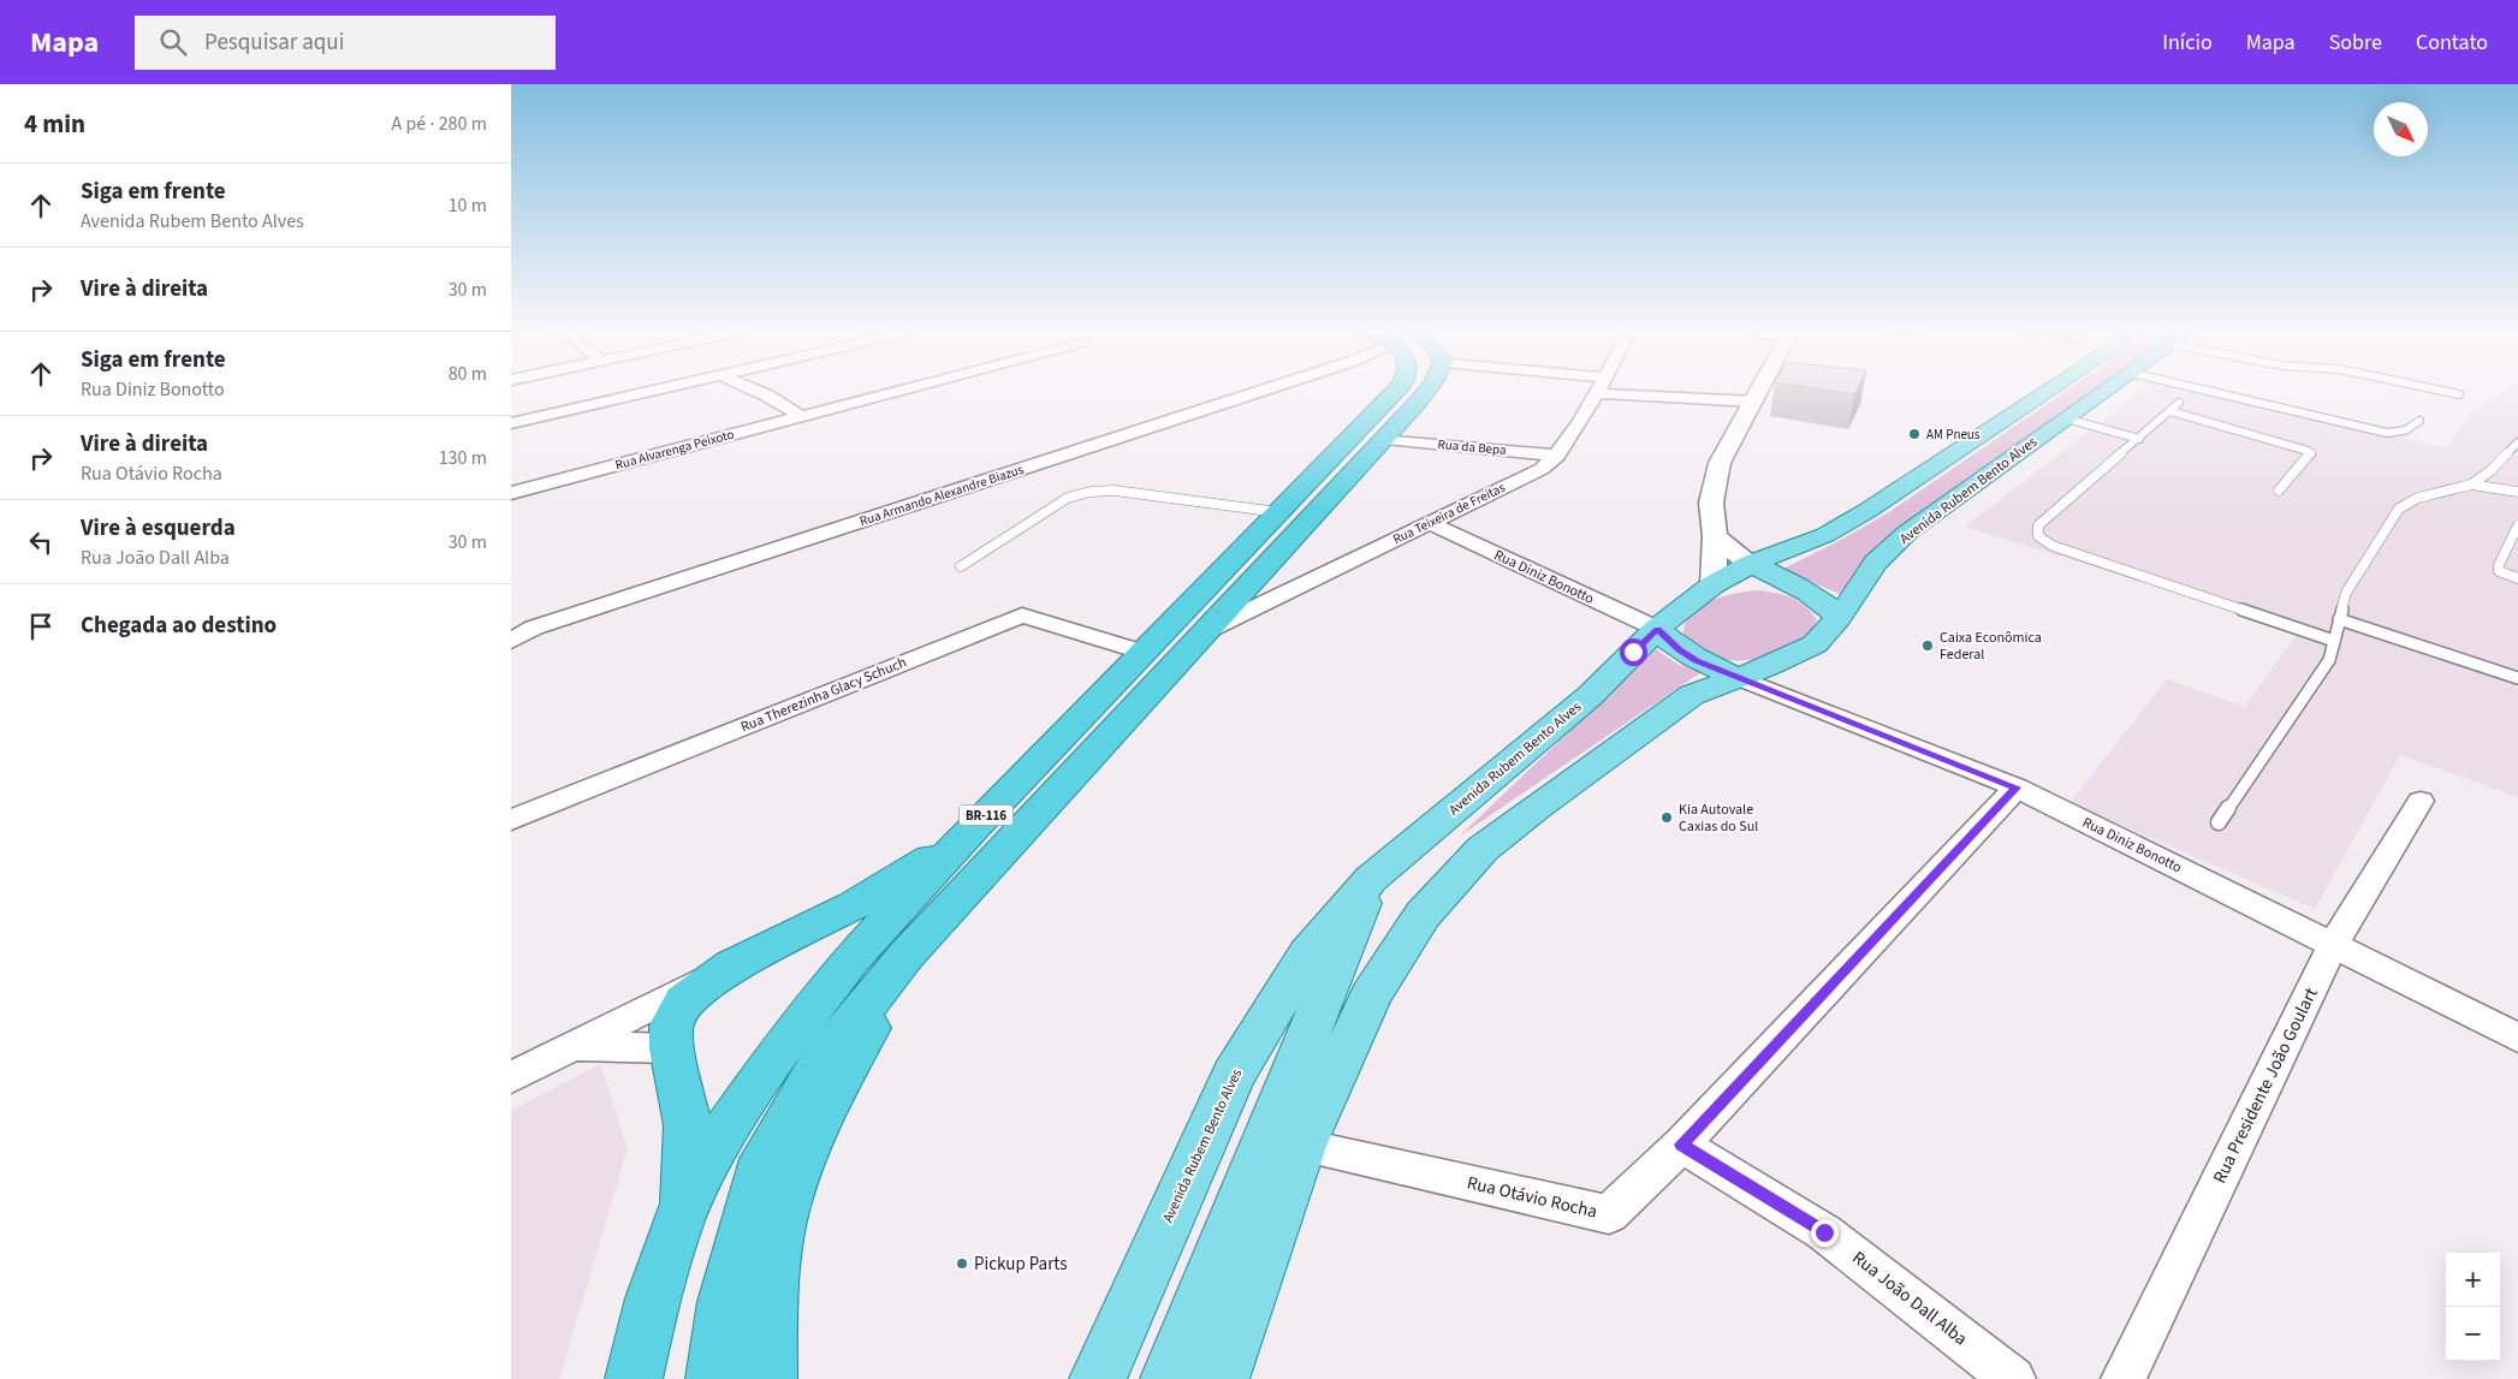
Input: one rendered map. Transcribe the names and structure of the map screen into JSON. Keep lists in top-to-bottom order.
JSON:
{
  "streets": {
    "highway": ["BR-116"],
    "main road": ["Avenida Rubem Bento Alves"],
    "street": [
      "Rua da Bepa",
      "Rua Alvarenga Peixoto",
      "Rua Armando Alexandre Biazus",
      "Rua Teixeira de Freitas",
      "Rua Diniz Bonotto",
      "Rua Therezinha Glacy Schuch",
      "Rua Presidente João Goulart",
      "Rua Otávio Rocha",
      "Rua João Dall Alba"
    ]
  },
  "crossings": [
    ["Rua da Bepa", "Rua Teixeira de Freitas"],
    ["Rua da Bepa", "BR-116"],
    ["Avenida Rubem Bento Alves", "Rua Diniz Bonotto"],
    ["Avenida Rubem Bento Alves", "Rua Otávio Rocha"],
    ["Rua Teixeira de Freitas", "Rua Diniz Bonotto"],
    ["Rua Teixeira de Freitas", "BR-116"],
    ["Rua Diniz Bonotto", "Rua Presidente João Goulart"],
    ["Rua Diniz Bonotto", "Rua Otávio Rocha"],
    ["Rua Therezinha Glacy Schuch", "BR-116"],
    ["Rua Otávio Rocha", "Rua João Dall Alba"]
  ],
  "places": [
    "AM Pneus",
    "Caixa Econômica Federal",
    "Kia Autovale Caxias do Sul",
    "Pickup Parts"
  ],
  "north": "bottom right",
  "page": {
    "header": "Mapa",
    "search": "Pesquisar aqui",
    "nav": [
      "Início",
      "Mapa",
      "Sobre",
      "Contato"
    ],
    "heading": ["4 min", "A pé · 280 m"],
    "list": [
      ["Siga em frente", "Avenida Rubem Bento Alves", "10 m"],
      ["Vire à direita", "30 m"],
      ["Siga em frente", "Rua Diniz Bonotto", "80 m"],
      ["Vire à direita", "Rua Otávio Rocha", "130 m"],
      ["Vire à esquerda", "Rua João Dall Alba", "30 m"],
      "Chegada ao destino"
    ],
    "map_buttons": ["+", "−"]
  }
}
